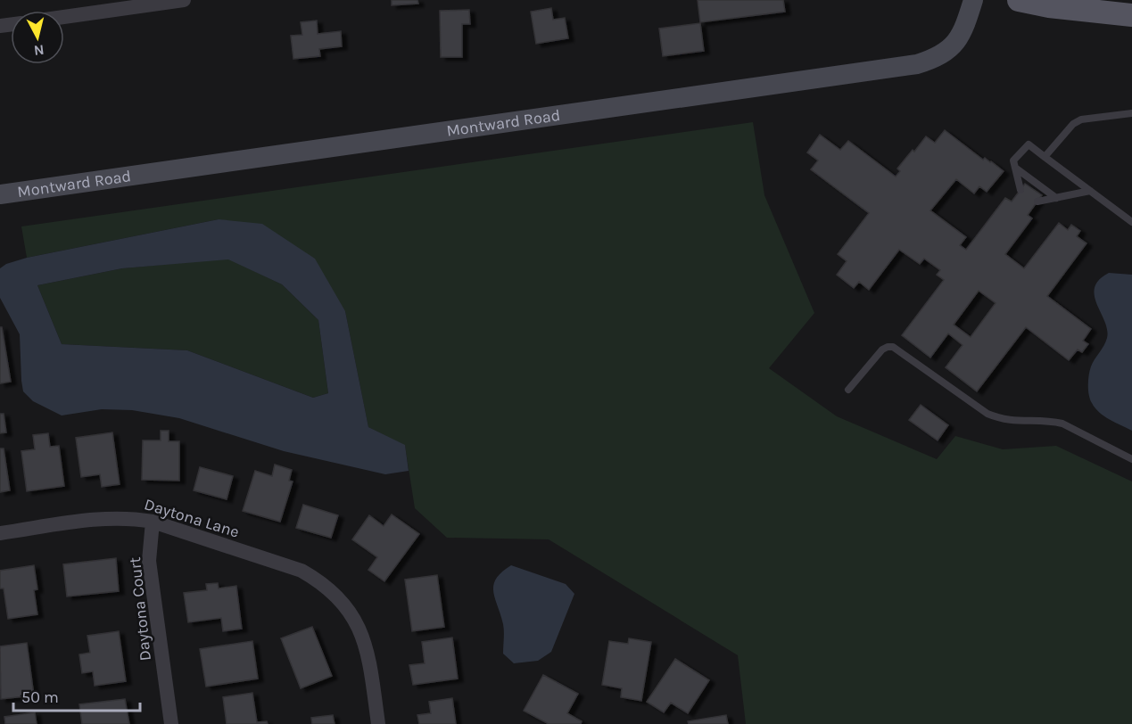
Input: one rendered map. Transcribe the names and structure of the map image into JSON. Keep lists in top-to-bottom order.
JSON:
{
  "streets": {
    "street": ["Montward Road", "Daytona Lane", "Daytona Court"]
  },
  "crossings": [
    ["Daytona Lane", "Daytona Court"]
  ],
  "scale_bar": "50 m",
  "north": "bottom"
}
